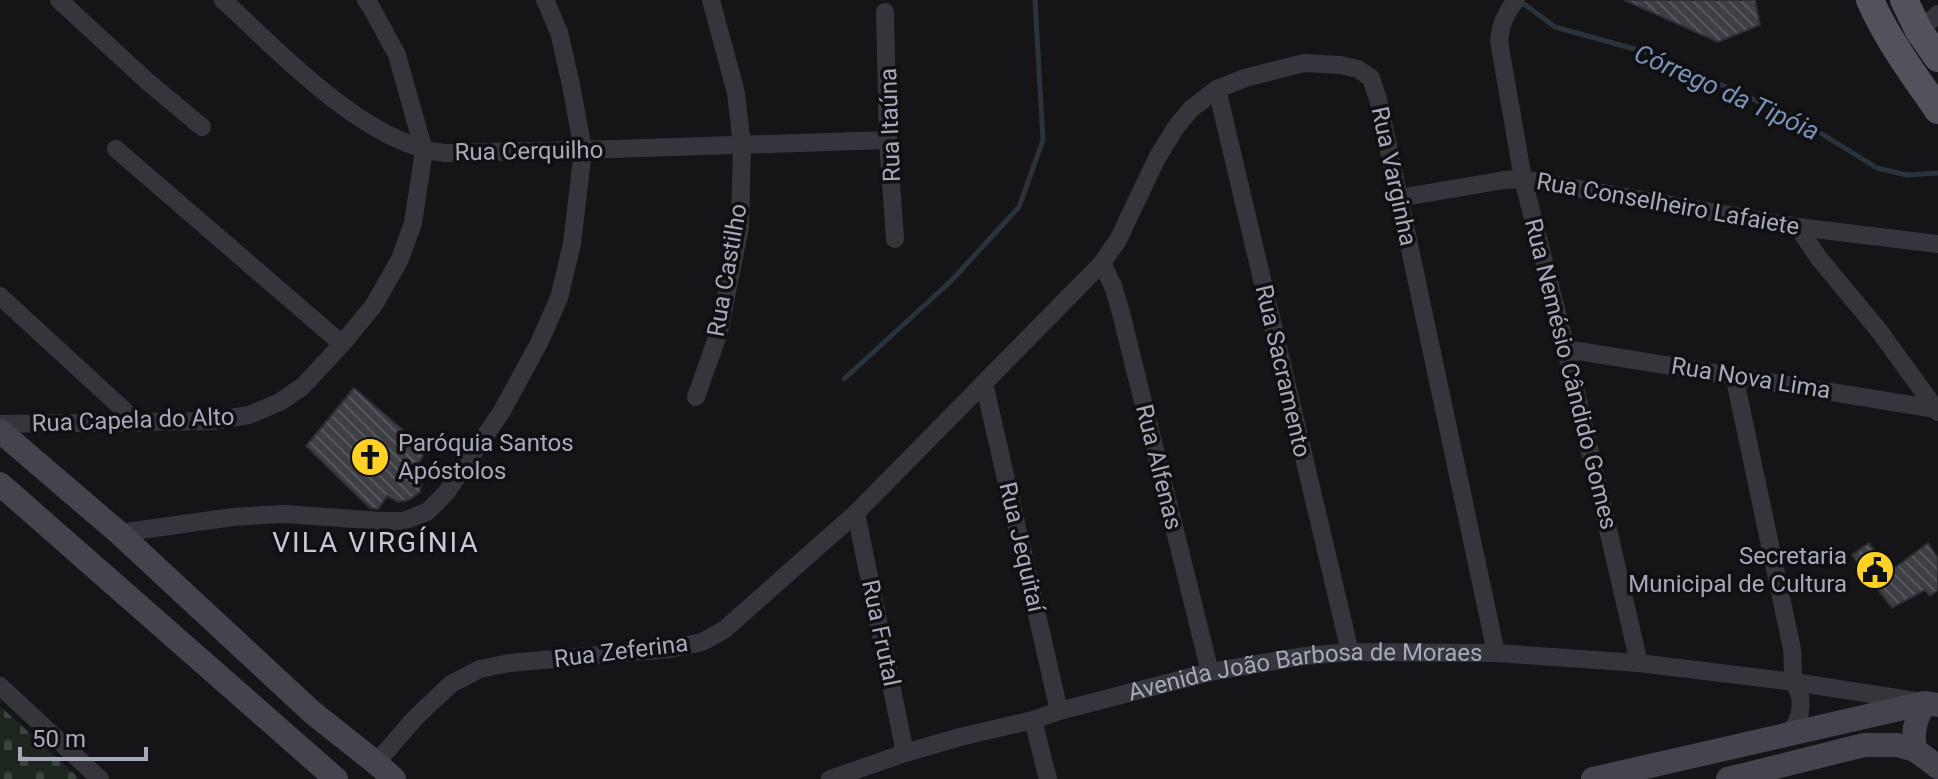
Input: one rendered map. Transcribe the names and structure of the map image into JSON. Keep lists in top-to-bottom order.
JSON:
{
  "streets": {
    "street": [
      "Rua Itaúna",
      "Rua Cerquilho",
      "Rua Varginha",
      "Rua Conselheiro Lafaiete",
      "Rua Castilho",
      "Rua Sacramento",
      "Rua Nemésio Cândido Gomes",
      "Rua Nova Lima",
      "Rua Capela do Alto",
      "Rua Alfenas",
      "Rua Jequitaí",
      "Rua Frutal",
      "Rua Zeferina",
      "Avenida João Barbosa de Moraes"
    ]
  },
  "crossings": [
    ["Rua Itaúna", "Rua Cerquilho"],
    ["Rua Cerquilho", "Rua Castilho"],
    ["Rua Cerquilho", "Rua Capela do Alto"],
    ["Rua Varginha", "Rua Conselheiro Lafaiete"],
    ["Rua Varginha", "Rua Sacramento"],
    ["Rua Varginha", "Rua Alfenas"],
    ["Rua Varginha", "Rua Jequitaí"],
    ["Rua Varginha", "Rua Frutal"],
    ["Rua Varginha", "Rua Zeferina"],
    ["Rua Varginha", "Avenida João Barbosa de Moraes"],
    ["Rua Conselheiro Lafaiete", "Rua Nemésio Cândido Gomes"],
    ["Rua Sacramento", "Avenida João Barbosa de Moraes"],
    ["Rua Nemésio Cândido Gomes", "Rua Nova Lima"],
    ["Rua Nemésio Cândido Gomes", "Avenida João Barbosa de Moraes"],
    ["Rua Alfenas", "Avenida João Barbosa de Moraes"],
    ["Rua Jequitaí", "Avenida João Barbosa de Moraes"],
    ["Rua Frutal", "Rua Zeferina"],
    ["Rua Frutal", "Avenida João Barbosa de Moraes"]
  ],
  "districts": ["VILA VIRGÍNIA"],
  "water": ["Córrego da Tipóia"],
  "places": {
    "church": ["Paróquia Santos Apóstolos"],
    "public building": ["Secretaria Municipal de Cultura"]
  },
  "scale_bar": "50 m"
}
